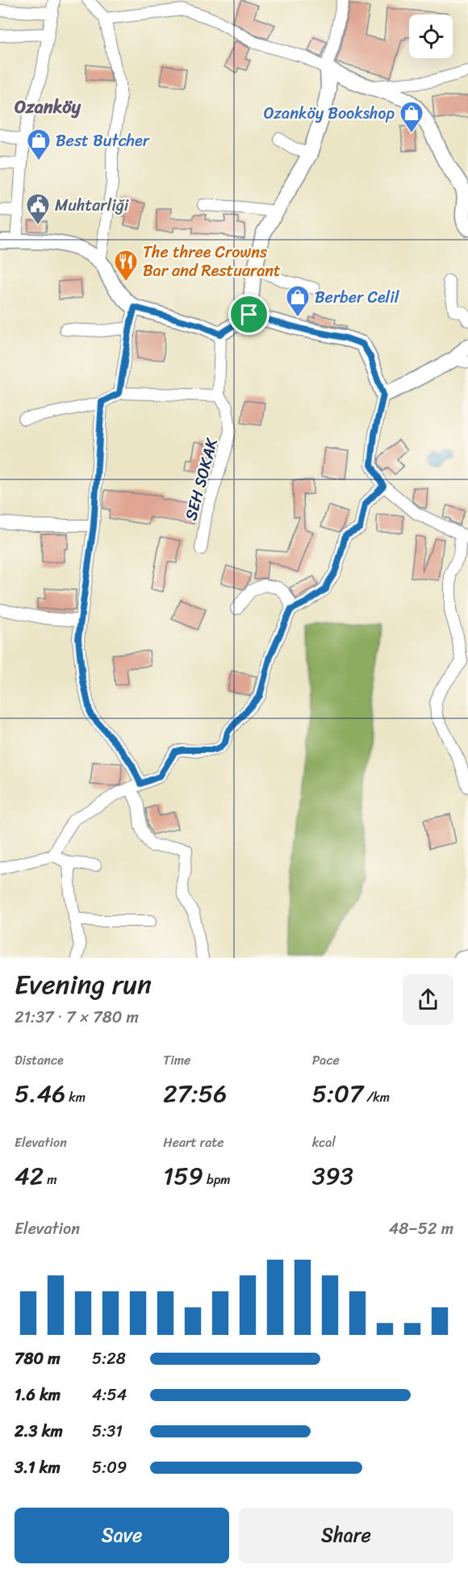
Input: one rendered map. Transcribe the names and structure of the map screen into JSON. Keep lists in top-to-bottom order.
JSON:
{
  "streets": {
    "street": ["SEH SOKAK"]
  },
  "districts": ["Ozanköy"],
  "places": {
    "shop": ["Ozanköy Bookshop", "Best Butcher", "Berber Celil"],
    "public building": ["Muhtarliği"],
    "restaurant": ["The three Crowns Bar and Restuarant"]
  },
  "page": {
    "heading": ["Evening run", "21:37 · 7 × 780 m"],
    "stats": [
      ["Distance", "5.46 km"],
      ["Time", "27:56"],
      ["Pace", "5:07 /km"],
      ["Elevation", "42 m"],
      ["Heart rate", "159 bpm"],
      ["kcal", "393"]
    ],
    "chart": ["Elevation", "48–52 m"],
    "list": [
      {
        "name": "780 m",
        "note": "5:28"
      },
      {
        "name": "1.6 km",
        "note": "4:54"
      },
      {
        "name": "2.3 km",
        "note": "5:31"
      },
      {
        "name": "3.1 km",
        "note": "5:09"
      }
    ],
    "buttons": ["Save", "Share"]
  }
}
